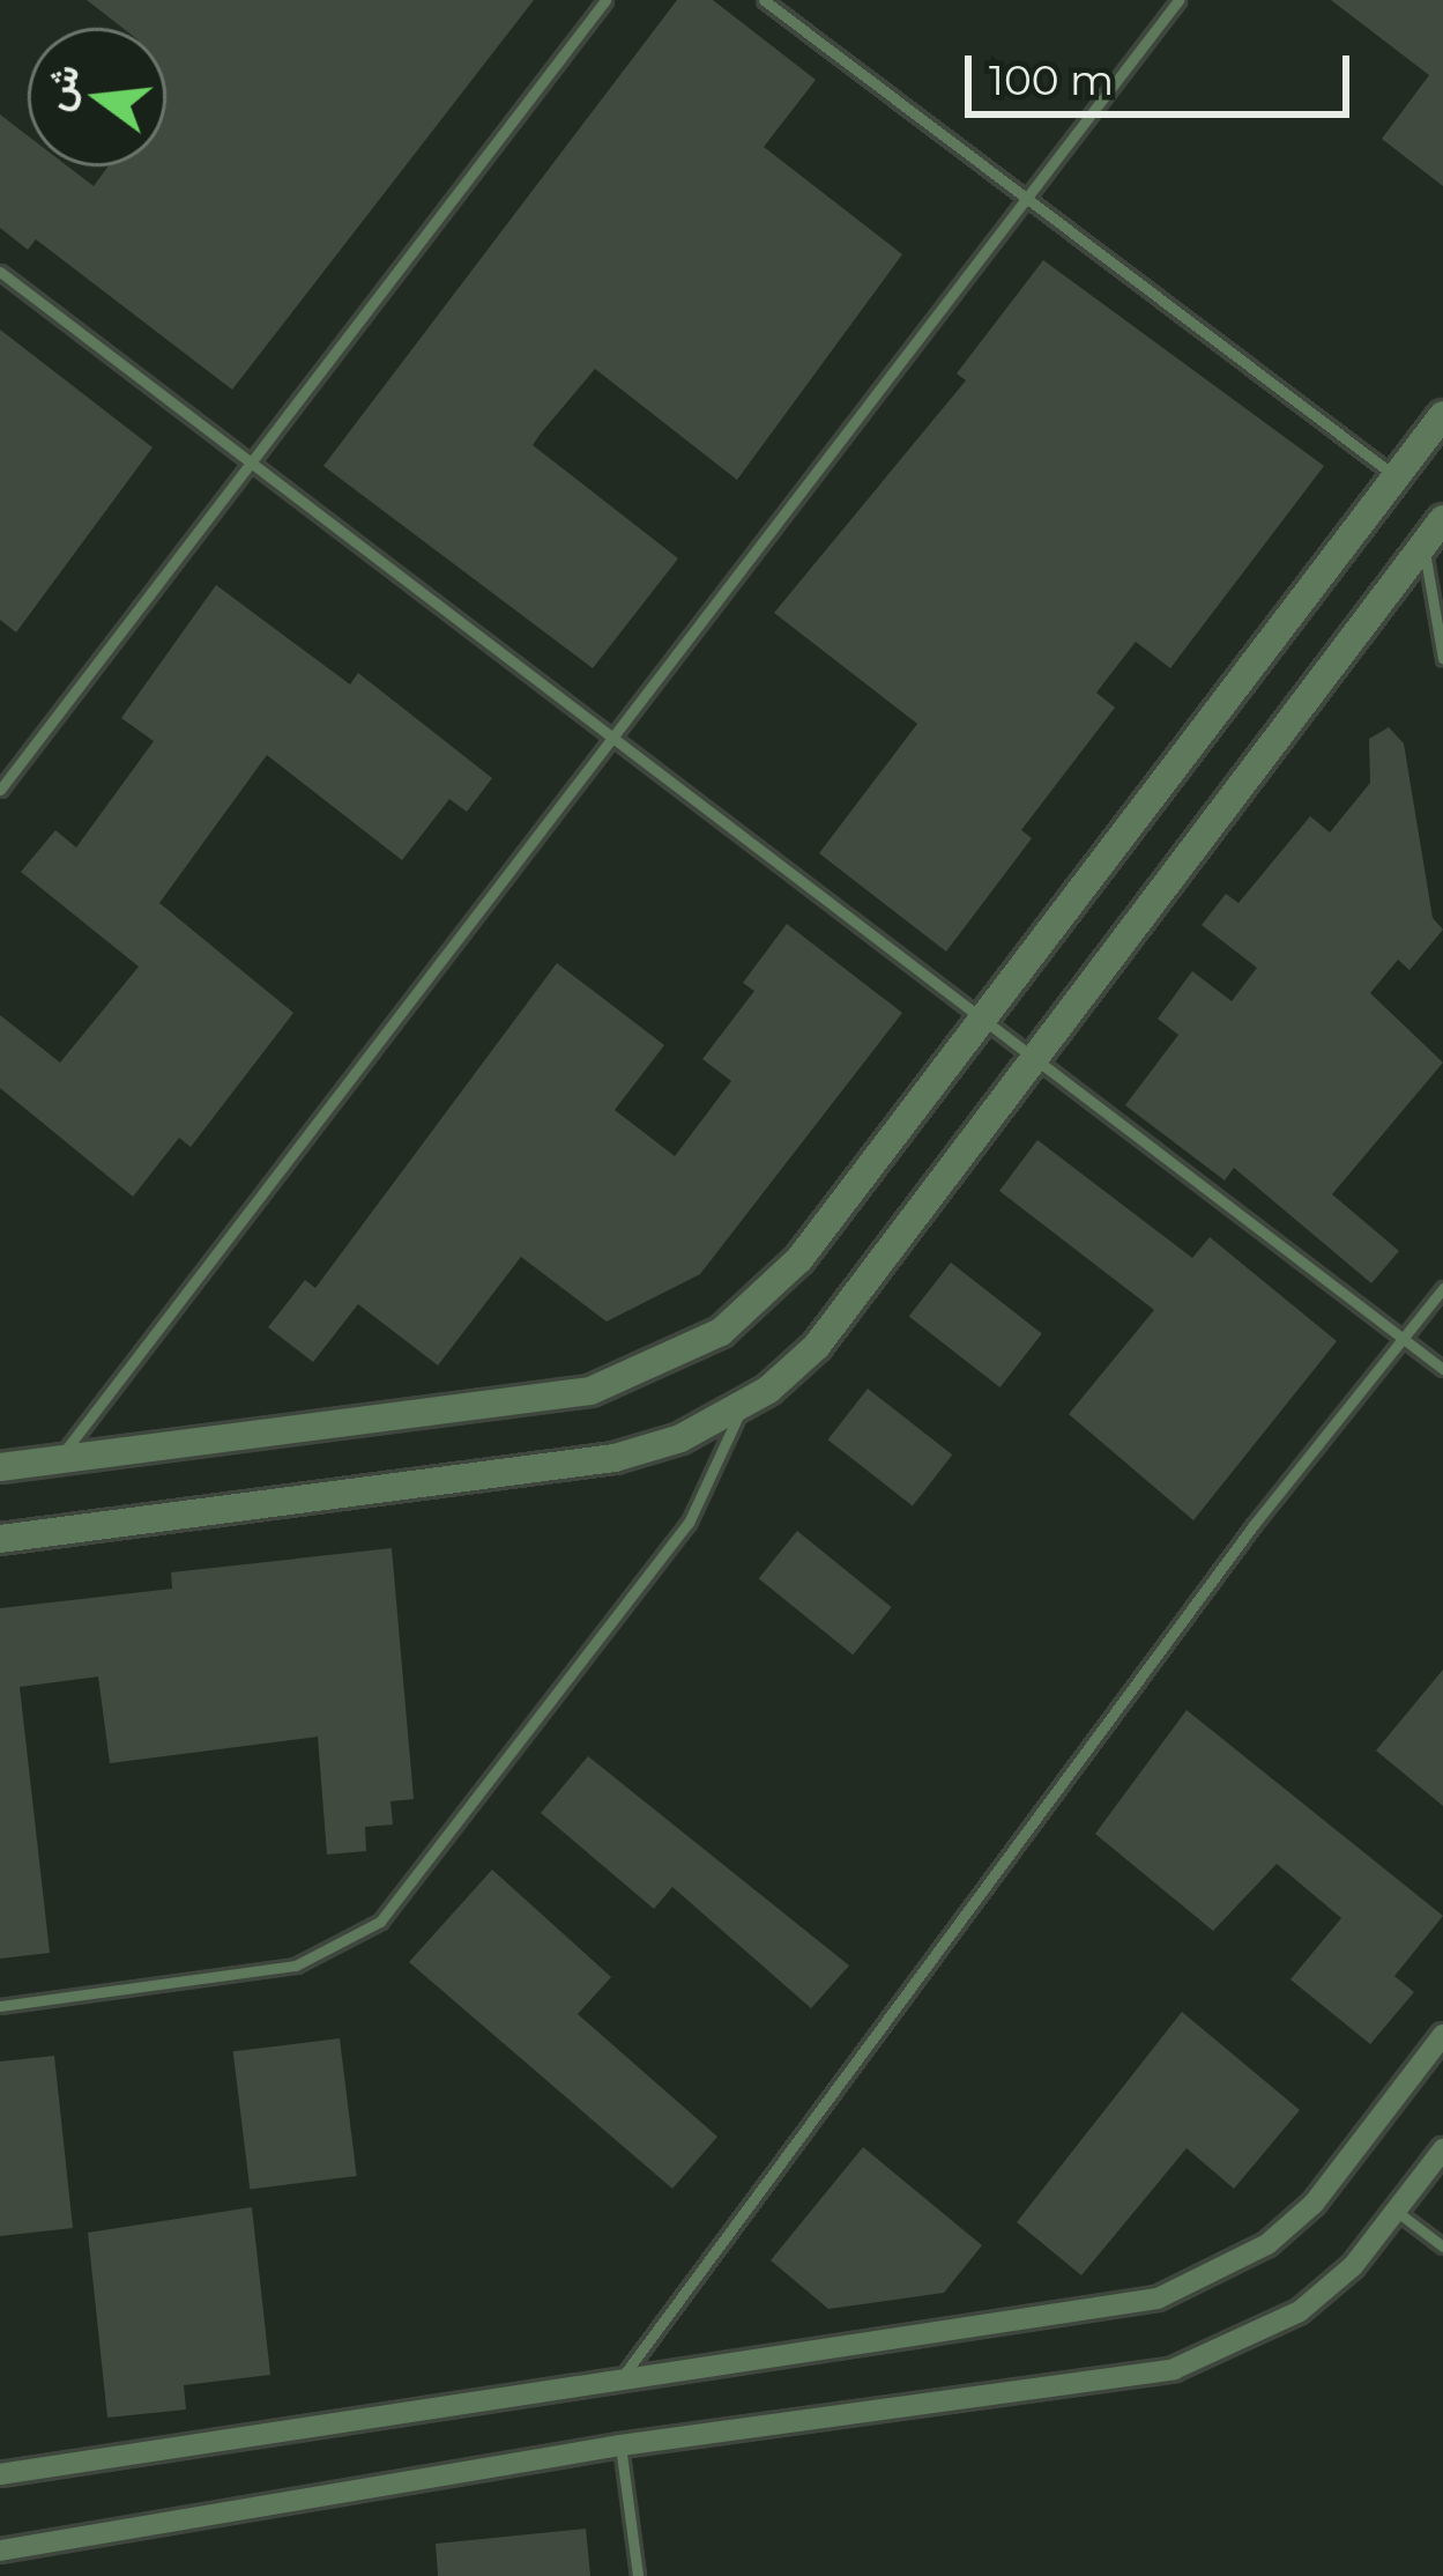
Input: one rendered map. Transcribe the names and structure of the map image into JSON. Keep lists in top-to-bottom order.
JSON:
{
  "scale_bar": "100 m",
  "north": "left"
}
